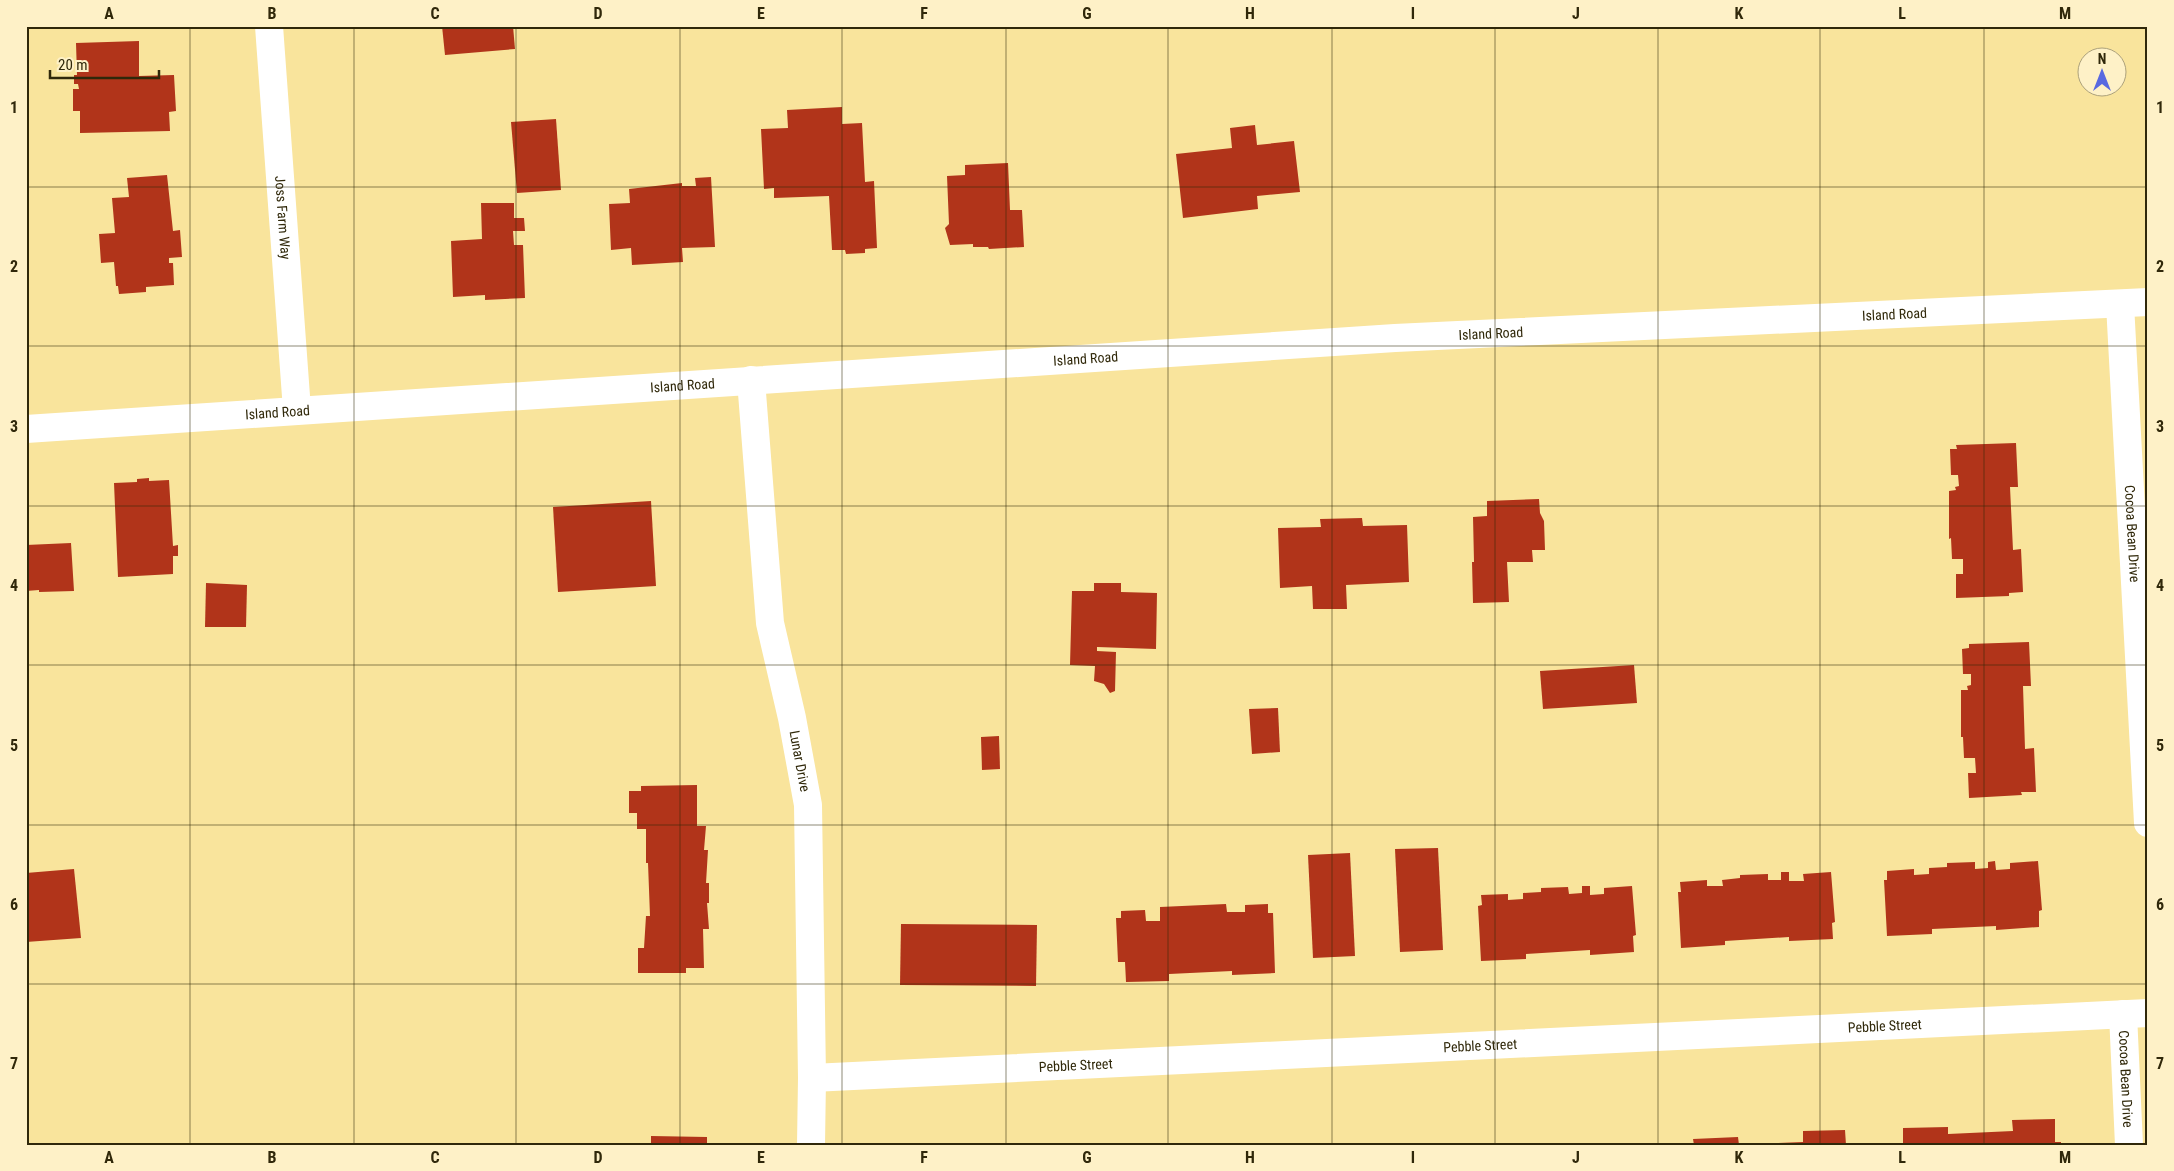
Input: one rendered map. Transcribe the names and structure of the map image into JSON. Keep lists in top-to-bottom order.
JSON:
{
  "streets": {
    "street": [
      "Joss Farm Way",
      "Island Road",
      "Cocoa Bean Drive",
      "Lunar Drive",
      "Pebble Street"
    ]
  },
  "crossings": [
    ["Joss Farm Way", "Island Road"],
    ["Island Road", "Cocoa Bean Drive"],
    ["Island Road", "Lunar Drive"],
    ["Cocoa Bean Drive", "Pebble Street"],
    ["Lunar Drive", "Pebble Street"]
  ],
  "scale_bar": "20 m",
  "north": "top",
  "grid": {
    "columns": [
      "A",
      "B",
      "C",
      "D",
      "E",
      "F",
      "G",
      "H",
      "I",
      "J",
      "K",
      "L",
      "M"
    ],
    "rows": [
      "1",
      "2",
      "3",
      "4",
      "5",
      "6",
      "7"
    ]
  }
}
